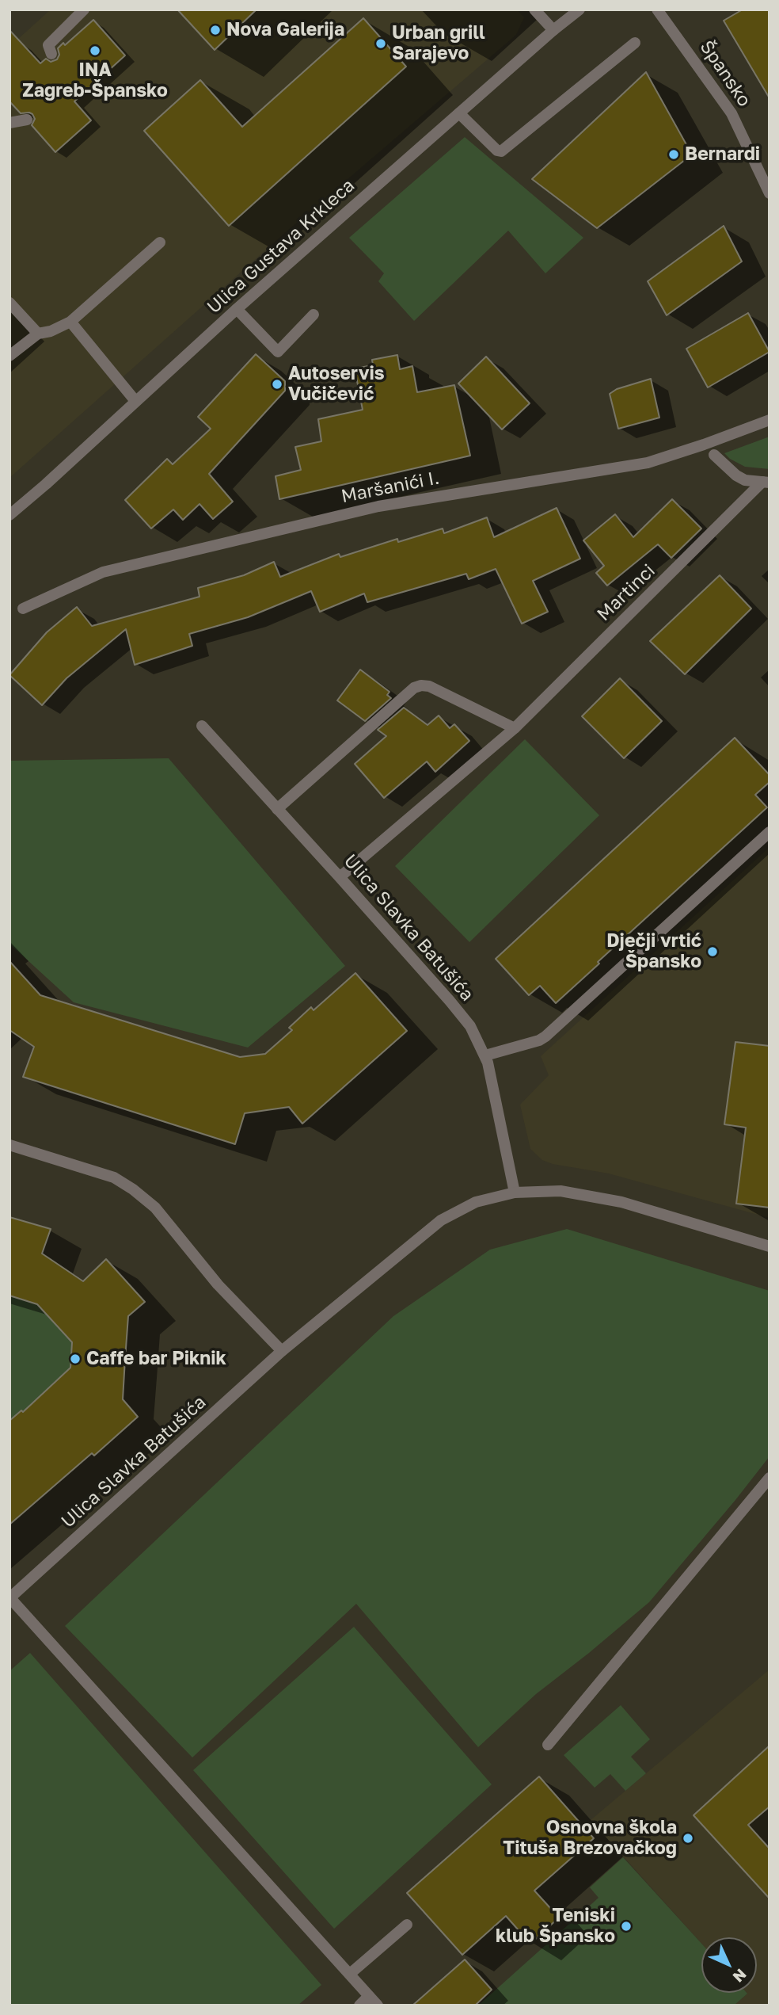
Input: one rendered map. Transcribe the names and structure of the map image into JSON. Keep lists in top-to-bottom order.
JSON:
{
  "streets": {
    "street": [
      "Špansko",
      "Ulica Gustava Krkleca",
      "Maršanići I.",
      "Martinci",
      "Ulica Slavka Batušića"
    ]
  },
  "crossings": [
    ["Martinci", "Ulica Slavka Batušića"]
  ],
  "places": [
    "Nova Galerija",
    "Urban grill Sarajevo",
    "INA Zagreb-Špansko",
    "Bernardi",
    "Autoservis Vučičević",
    "Dječji vrtić Špansko",
    "Caffe bar Piknik",
    "Osnovna škola Tituša Brezovačkog",
    "Teniski klub Špansko"
  ],
  "north": "bottom right"
}
